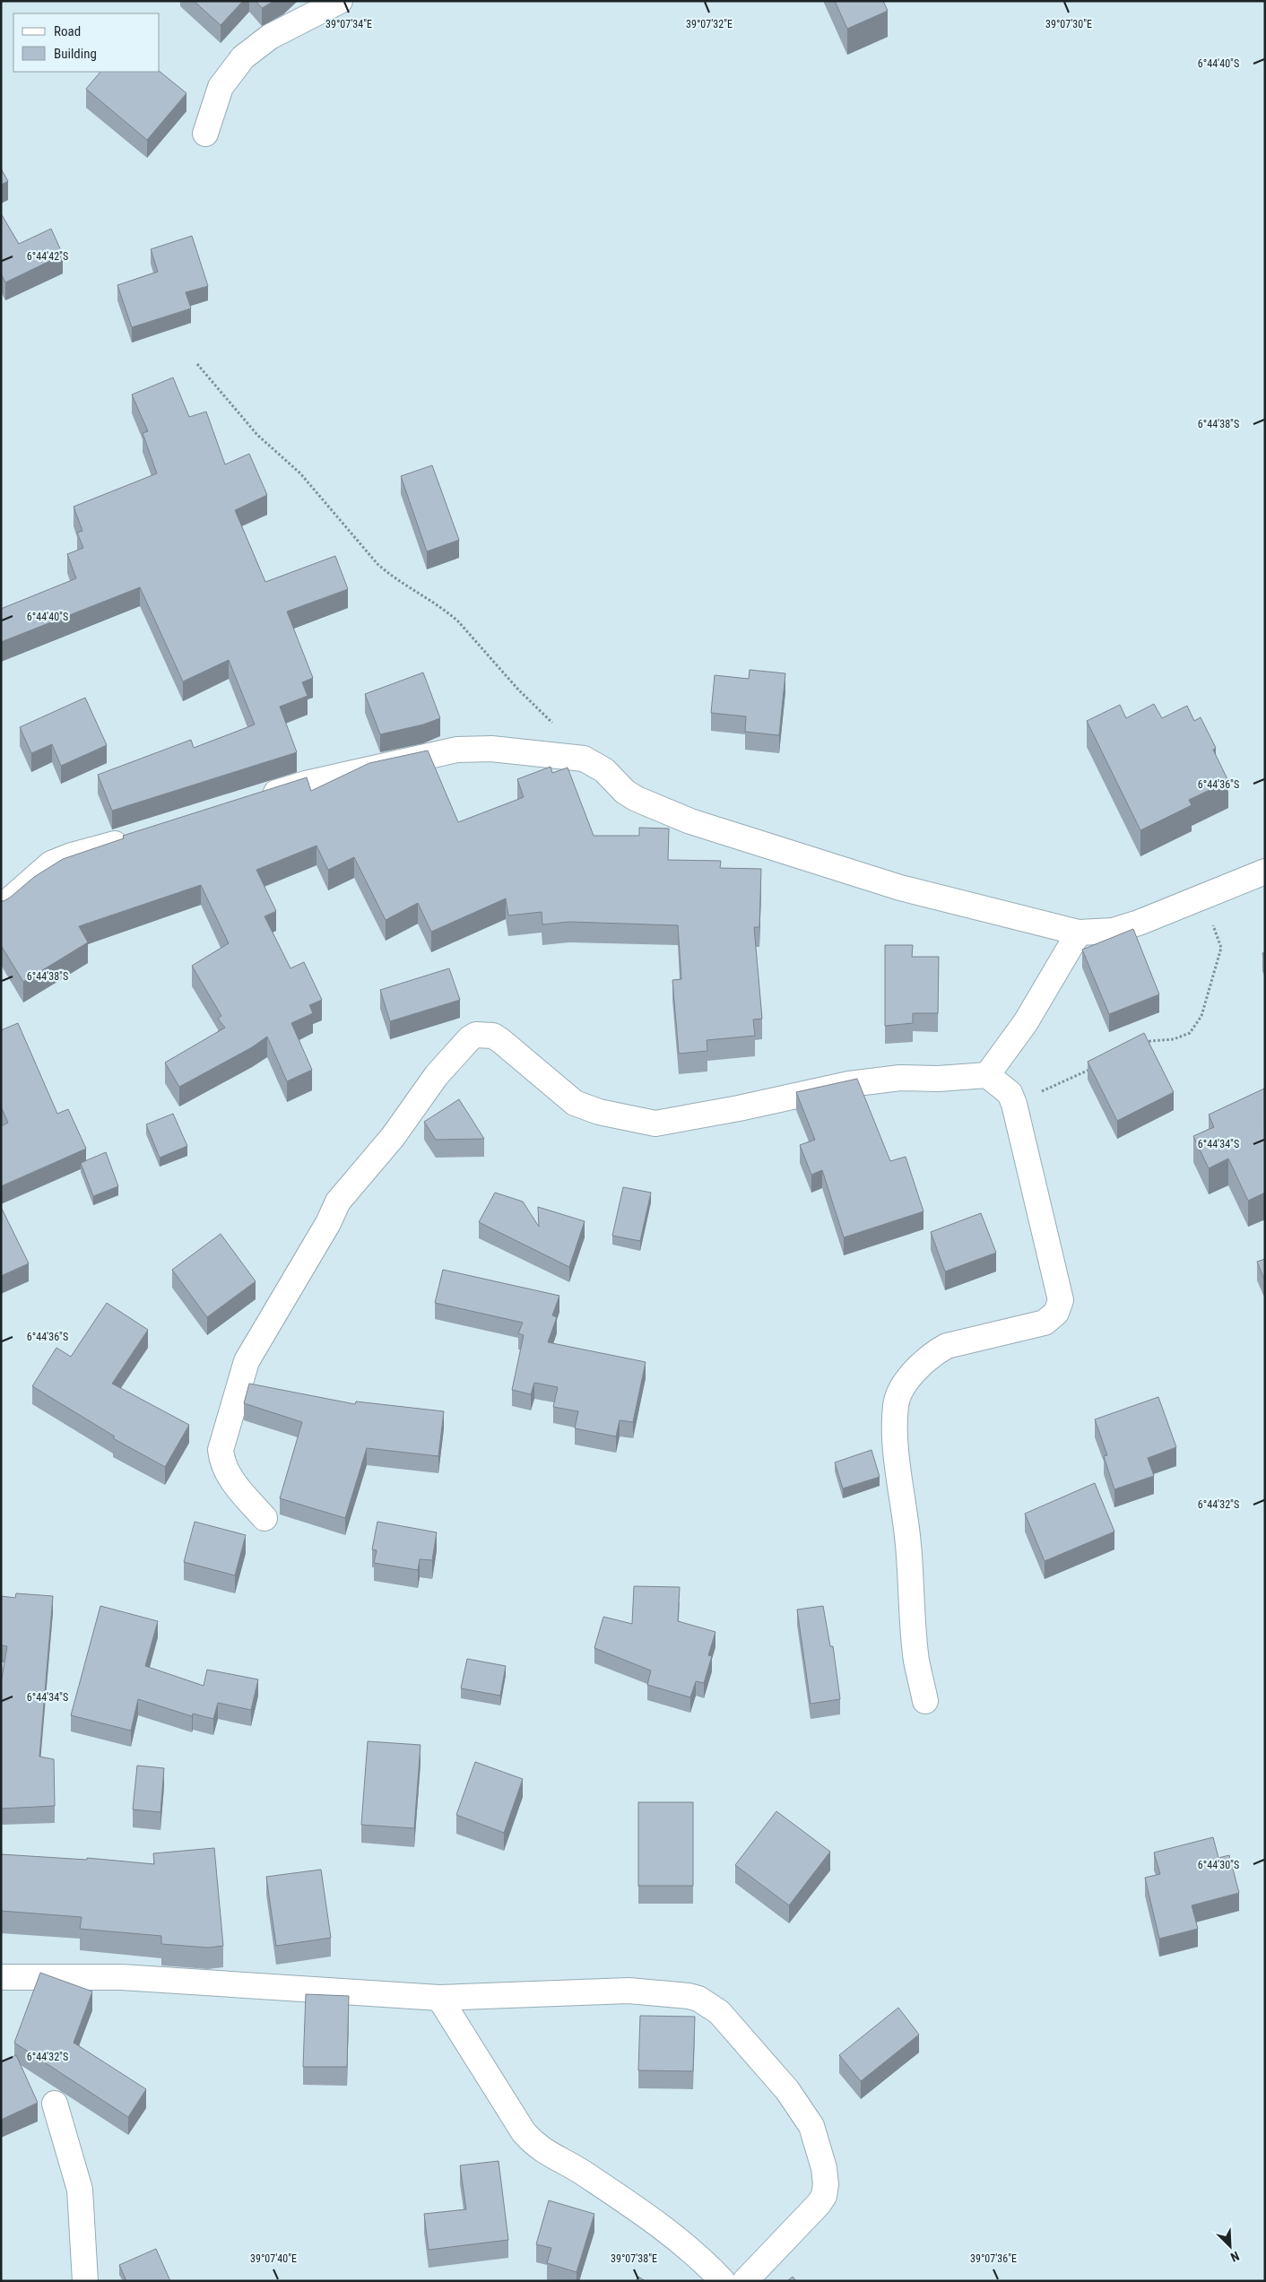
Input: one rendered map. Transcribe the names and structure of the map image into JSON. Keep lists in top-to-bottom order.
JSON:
{
  "legend": ["Road", "Building"],
  "north": "bottom right",
  "coordinates": [
    "39°07'34\"E",
    "39°07'32\"E",
    "39°07'30\"E",
    "6°44'40\"S",
    "6°44'42\"S",
    "6°44'38\"S",
    "6°44'36\"S",
    "6°44'34\"S",
    "6°44'32\"S",
    "6°44'30\"S",
    "39°07'40\"E",
    "39°07'38\"E",
    "39°07'36\"E"
  ]
}
